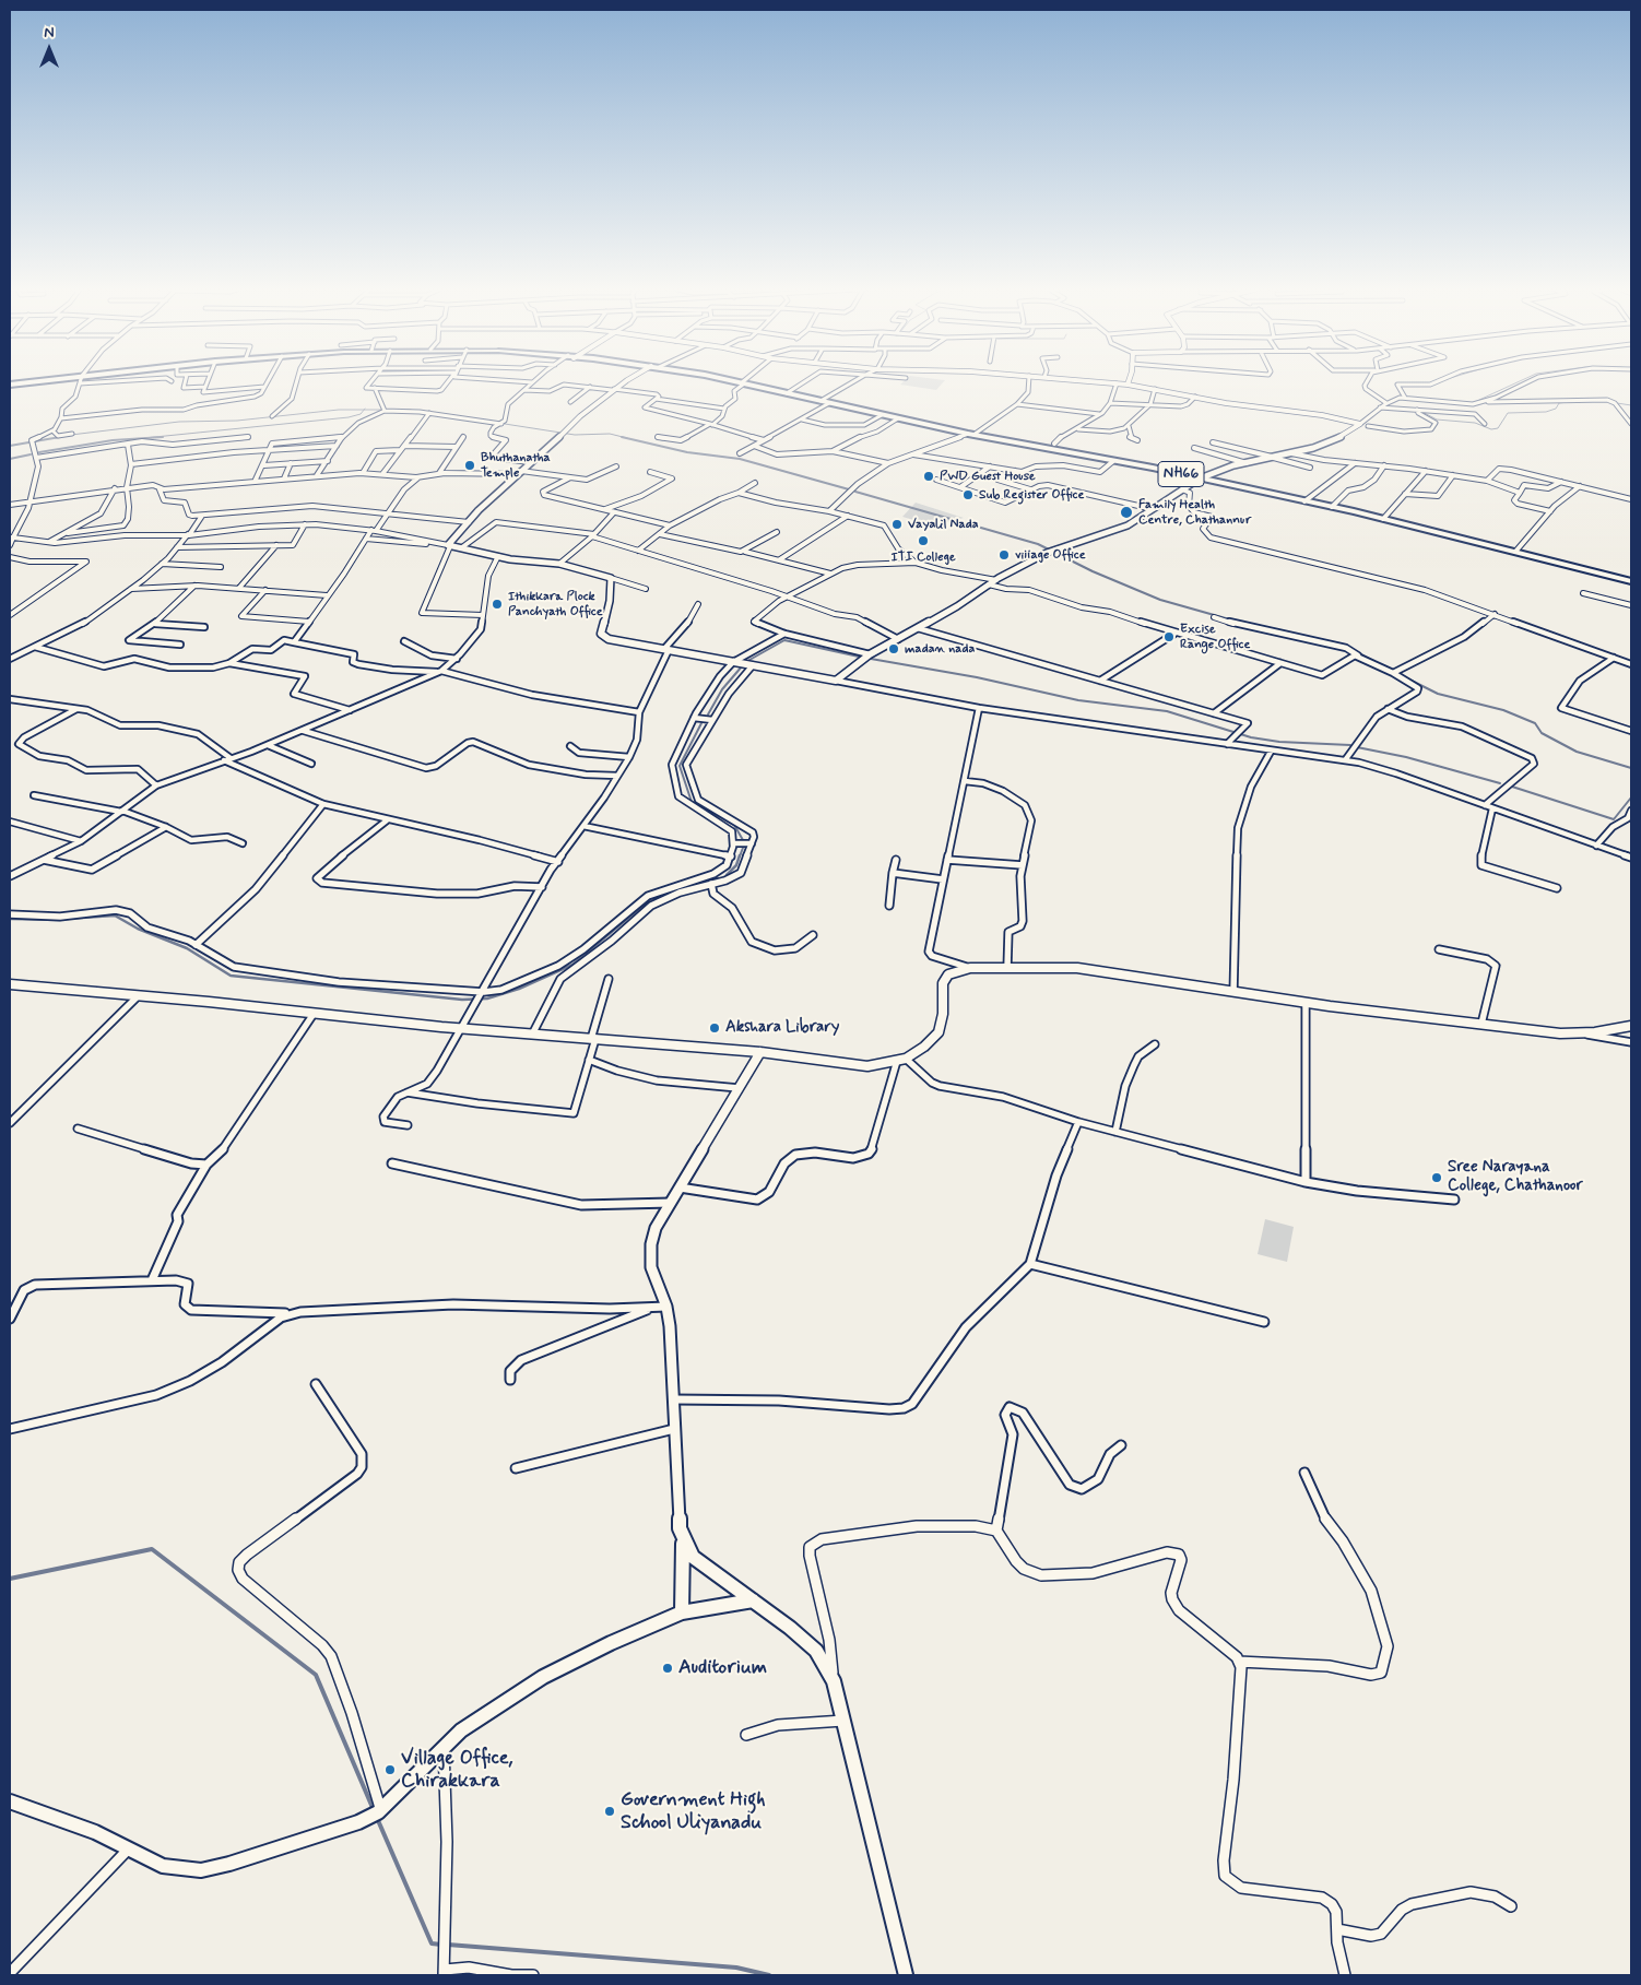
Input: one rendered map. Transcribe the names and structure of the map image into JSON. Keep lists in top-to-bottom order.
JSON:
{
  "streets": {
    "highway": ["NH66"]
  },
  "places": [
    "Bhuthanatha Temple",
    "PWD Guest House",
    "Sub Register Office",
    "Family Health Centre, Chathannur",
    "Vayalil Nada",
    "ITI College",
    "viiiage Office",
    "Ithikkara Plock Panchyath Office",
    "Excise Range Office",
    "madan nada",
    "Akshara Library",
    "Sree Narayana College, Chathanoor",
    "Auditorium",
    "Village Office, Chirakkara",
    "Government High School Uliyanadu"
  ],
  "north": "top"
}
